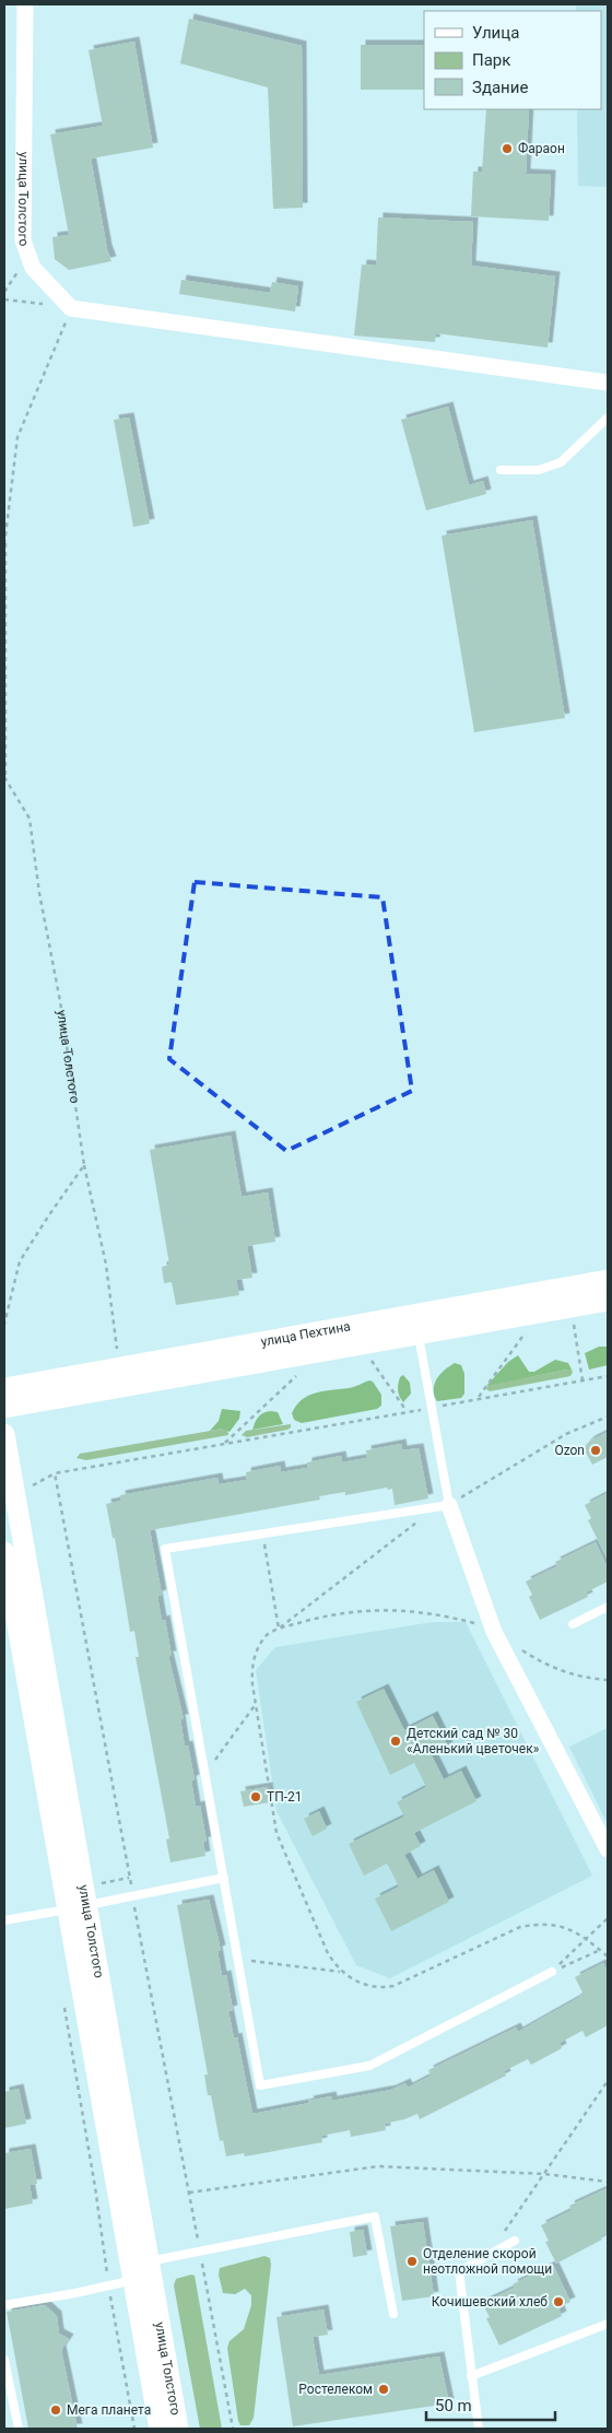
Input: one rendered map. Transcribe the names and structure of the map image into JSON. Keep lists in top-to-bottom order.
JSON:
{
  "streets": {
    "street": ["улица Толстого", "улица Пехтина"]
  },
  "crossings": [
    ["улица Толстого", "улица Пехтина"]
  ],
  "places": [
    "Фараон",
    "Ozon",
    "Детский сад № 30 «Аленький цветочек»",
    "ТП-21",
    "Отделение скорой неотложной помощи",
    "Кочишевский хлеб",
    "Ростелеком",
    "Мега планета"
  ],
  "legend": ["Улица", "Парк", "Здание"],
  "scale_bar": "50 m"
}
